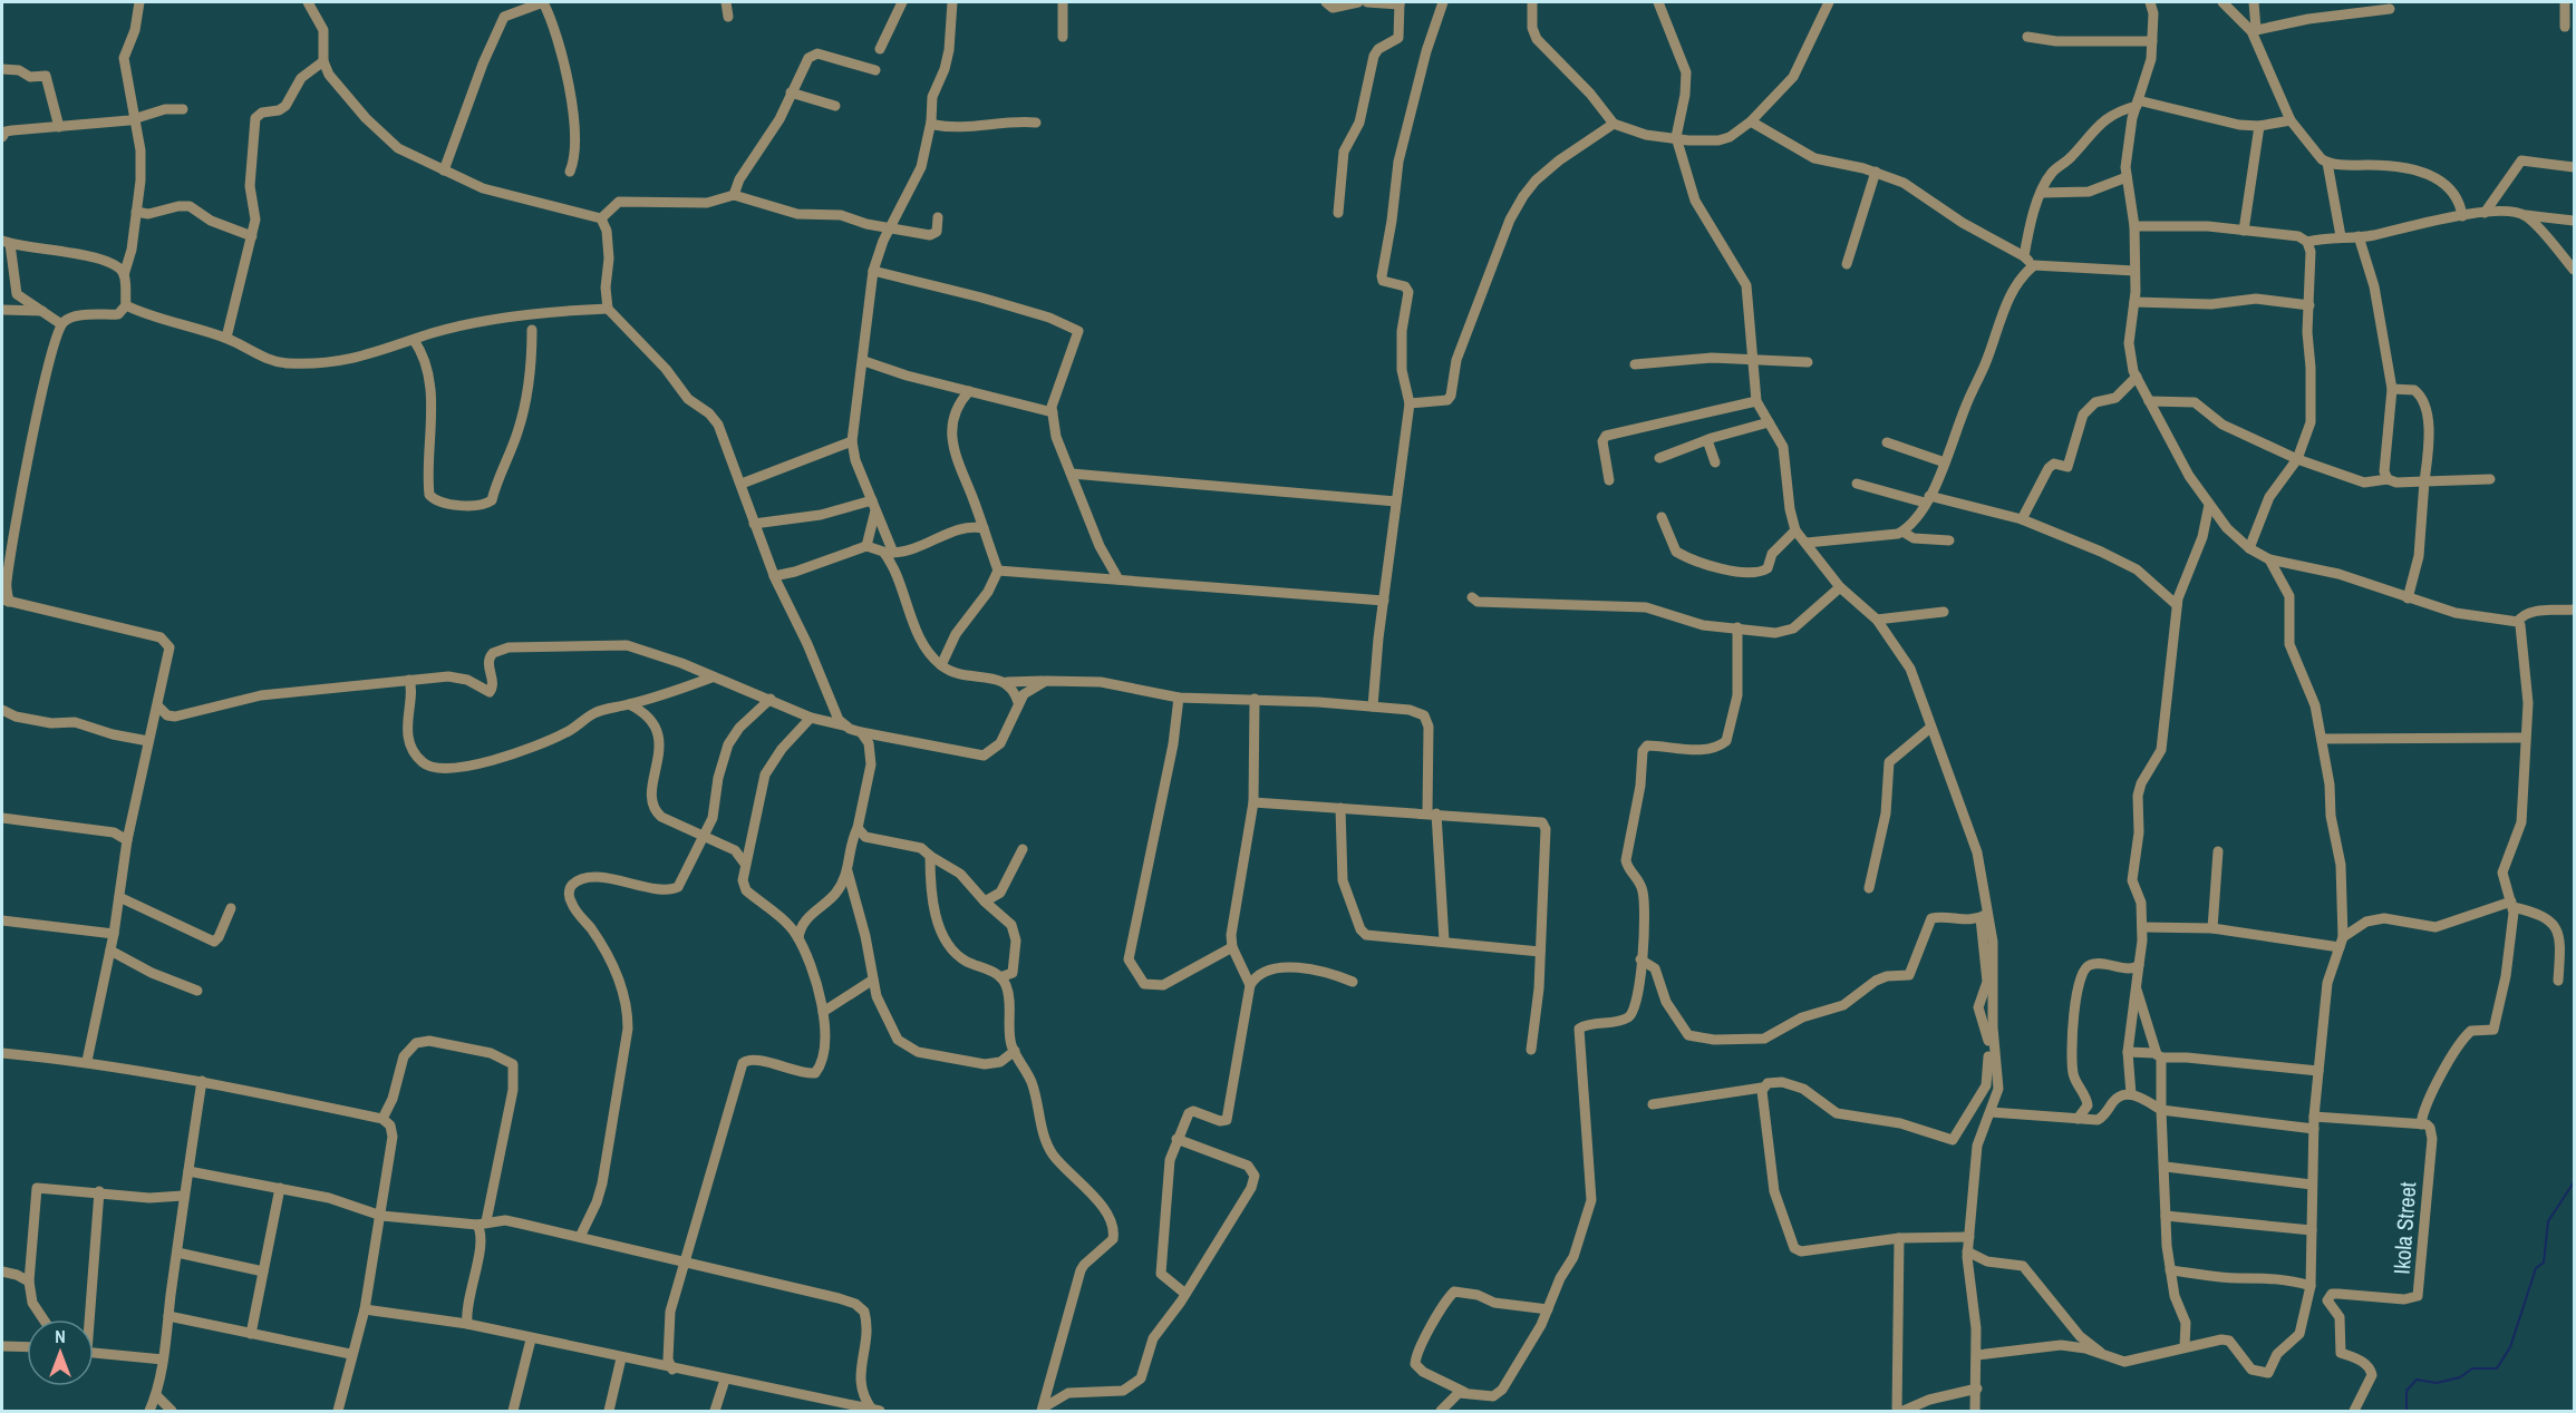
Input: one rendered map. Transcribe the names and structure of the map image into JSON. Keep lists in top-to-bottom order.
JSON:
{
  "streets": {
    "street": ["Ikola Street"]
  },
  "north": "top"
}
